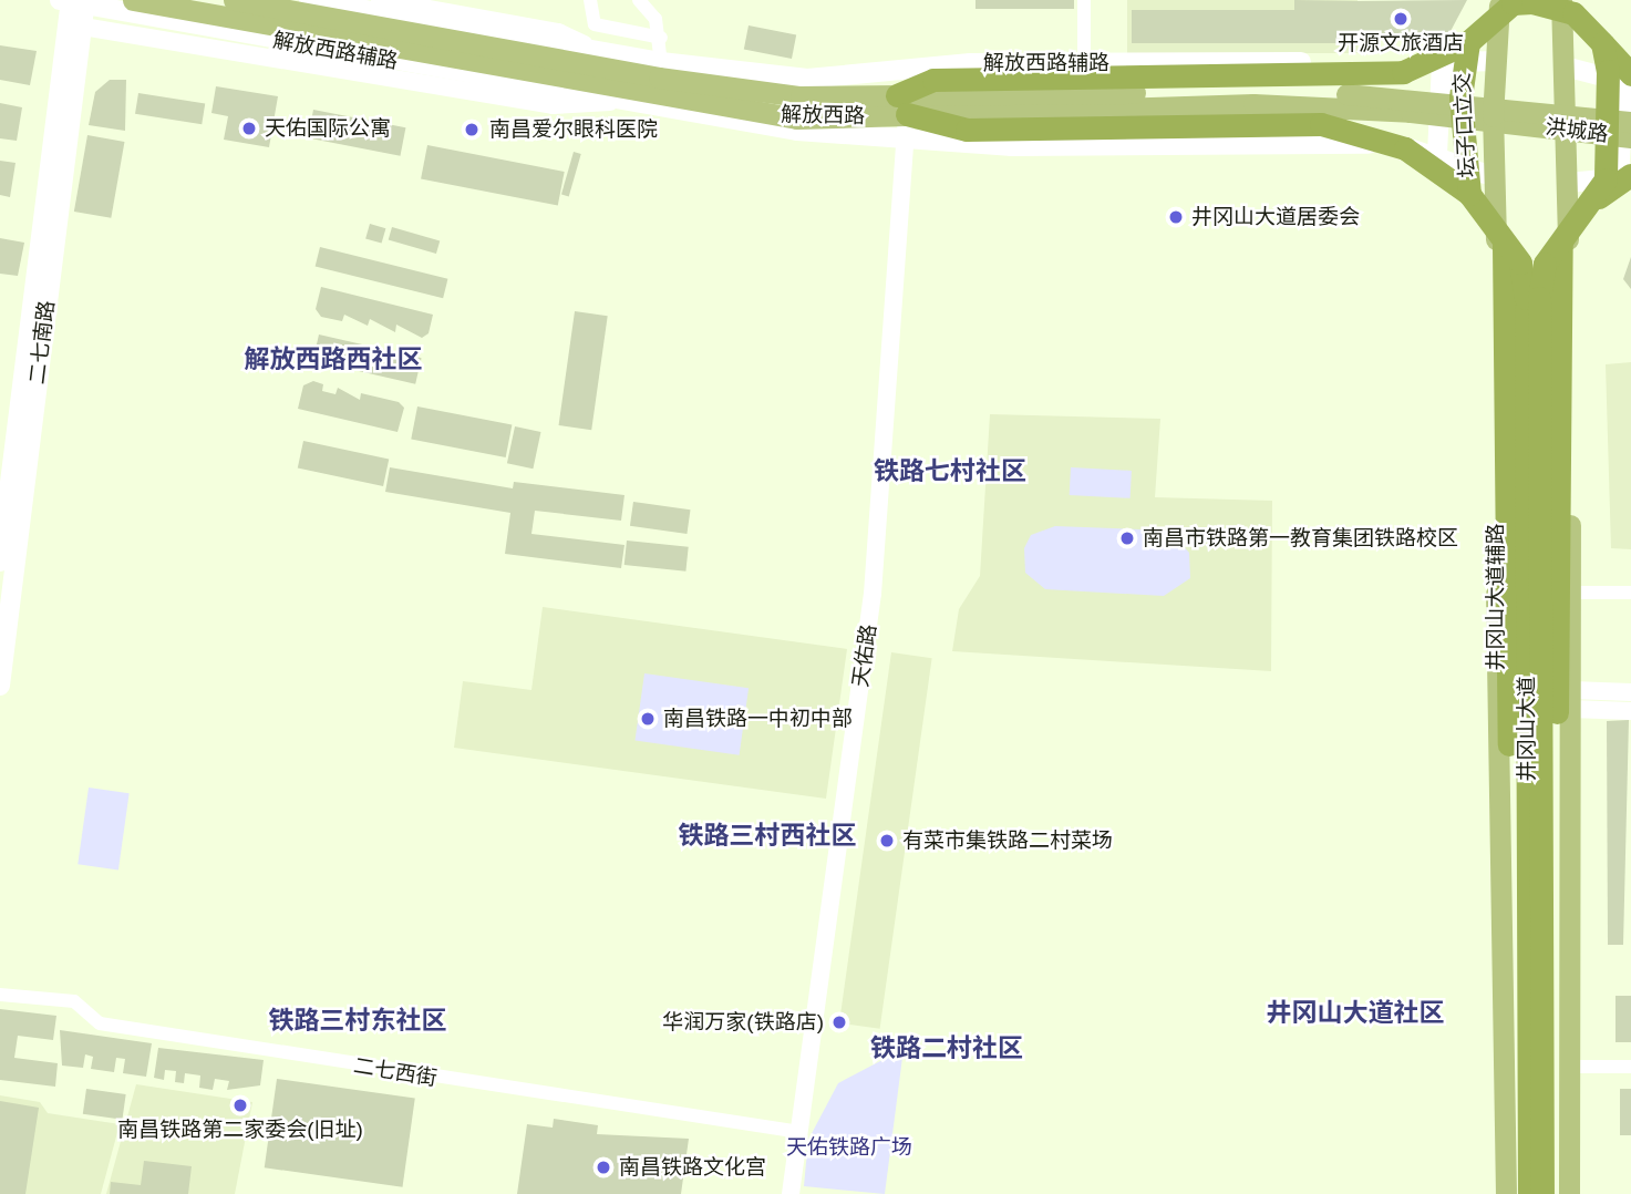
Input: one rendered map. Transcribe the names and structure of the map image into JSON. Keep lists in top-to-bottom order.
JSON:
{
  "streets": {
    "highway": ["坛子口立交", "井冈山大道"],
    "main road": [
      "解放西路辅路",
      "解放西路",
      "洪城路",
      "二七南路",
      "井冈山大道辅路"
    ],
    "street": ["天佑路", "二七西街"]
  },
  "crossings": [
    ["解放西路辅路", "二七南路"],
    ["解放西路辅路", "井冈山大道辅路"],
    ["解放西路辅路", "天佑路"],
    ["解放西路", "洪城路"],
    ["解放西路", "天佑路"],
    ["坛子口立交", "井冈山大道辅路"],
    ["坛子口立交", "井冈山大道"],
    ["天佑路", "二七西街"]
  ],
  "districts": [
    "解放西路西社区",
    "铁路七村社区",
    "铁路三村西社区",
    "井冈山大道社区",
    "铁路三村东社区",
    "铁路二村社区"
  ],
  "parks": ["天佑铁路广场"],
  "places": [
    "开源文旅酒店",
    "天佑国际公寓",
    "南昌爱尔眼科医院",
    "井冈山大道居委会",
    "南昌市铁路第一教育集团铁路校区",
    "南昌铁路一中初中部",
    "有菜市集铁路二村菜场",
    "华润万家(铁路店)",
    "南昌铁路第二家委会(旧址)",
    "南昌铁路文化宫"
  ]
}
